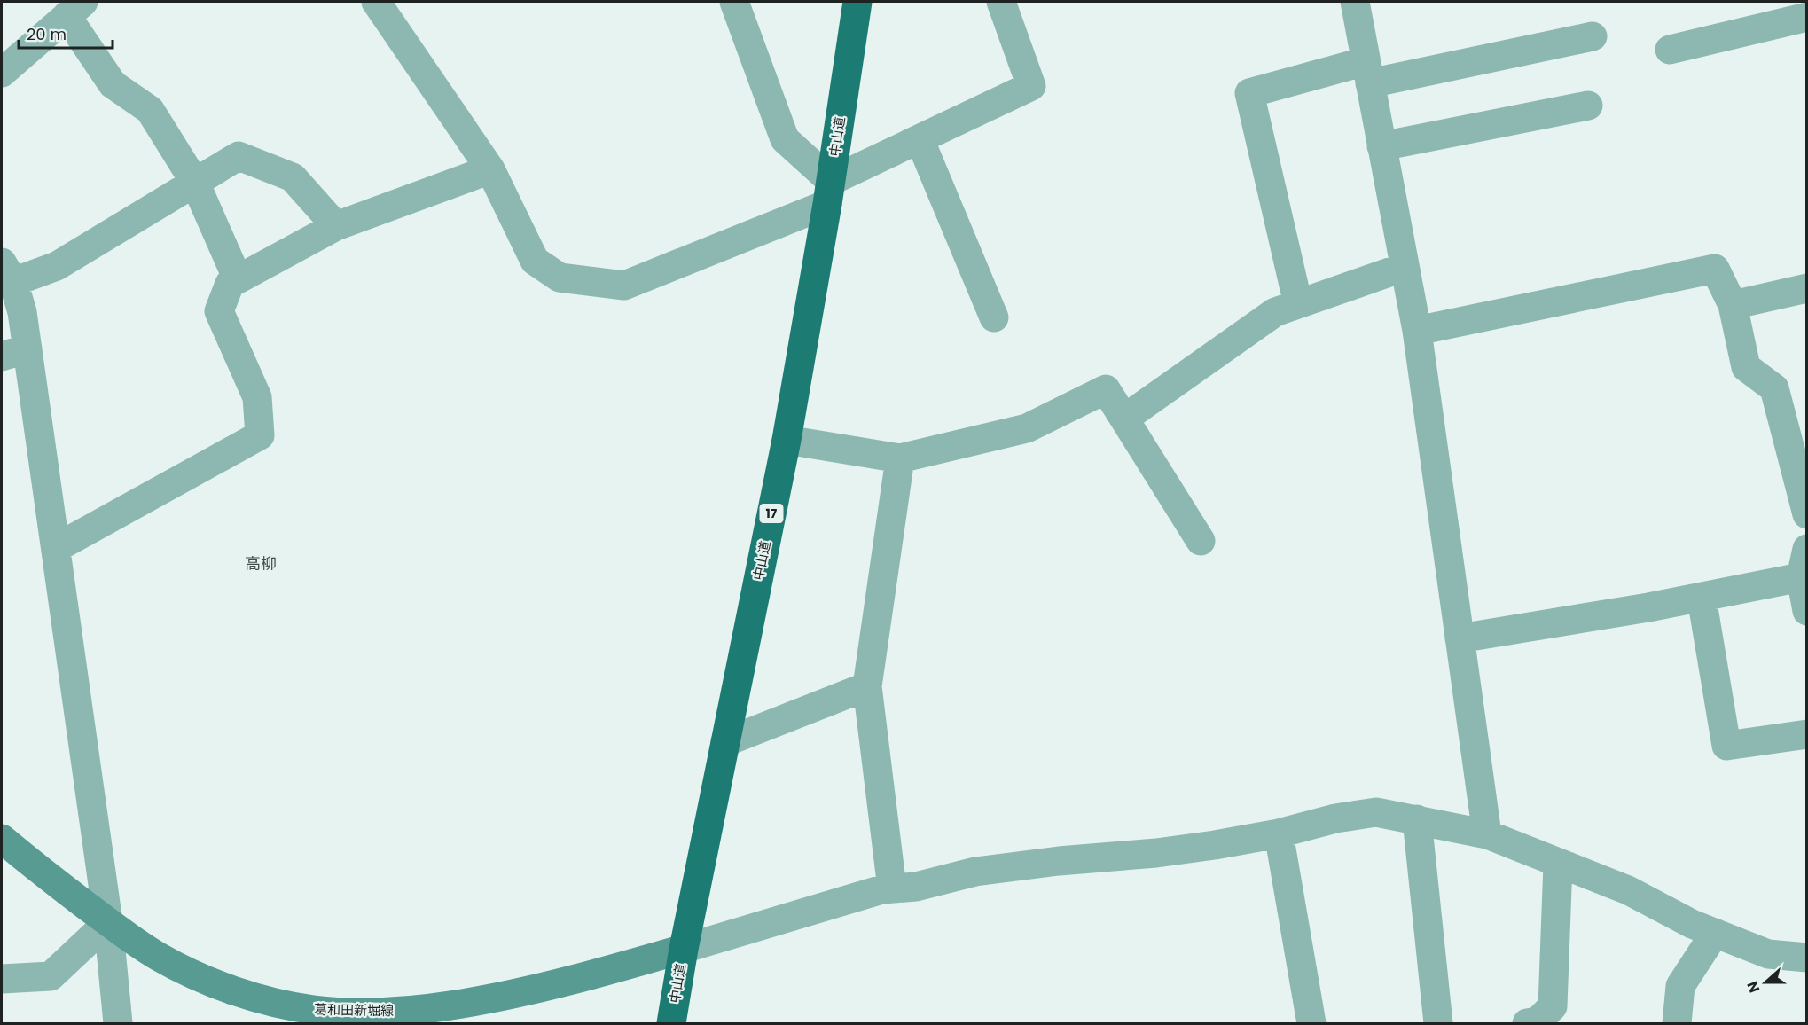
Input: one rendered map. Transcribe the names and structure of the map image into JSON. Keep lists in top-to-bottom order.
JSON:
{
  "streets": {
    "highway": ["中山道", "17"],
    "main road": ["葛和田新堀線"]
  },
  "crossings": [
    ["中山道", "葛和田新堀線"]
  ],
  "districts": ["高柳"],
  "scale_bar": "20 m",
  "north": "left"
}
